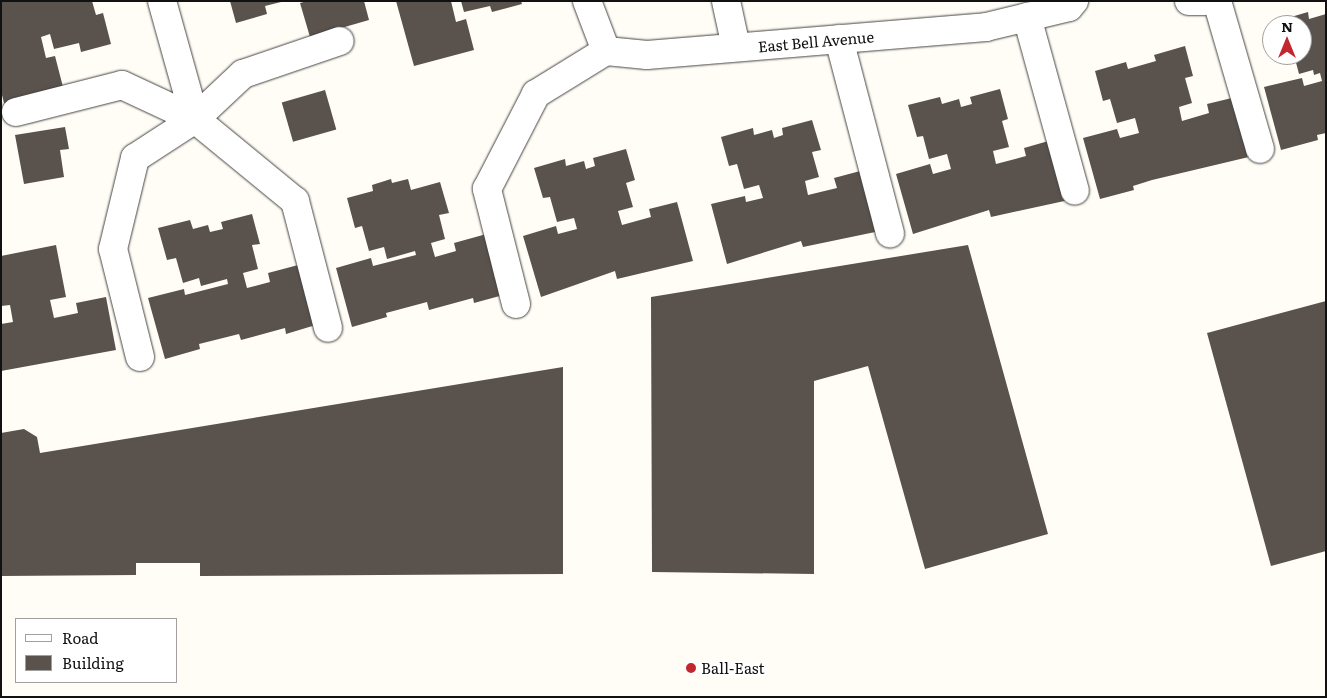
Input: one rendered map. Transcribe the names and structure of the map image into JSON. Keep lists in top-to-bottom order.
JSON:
{
  "streets": {
    "street": ["East Bell Avenue"]
  },
  "places": ["Ball-East"],
  "legend": ["Road", "Building"],
  "north": "top"
}
